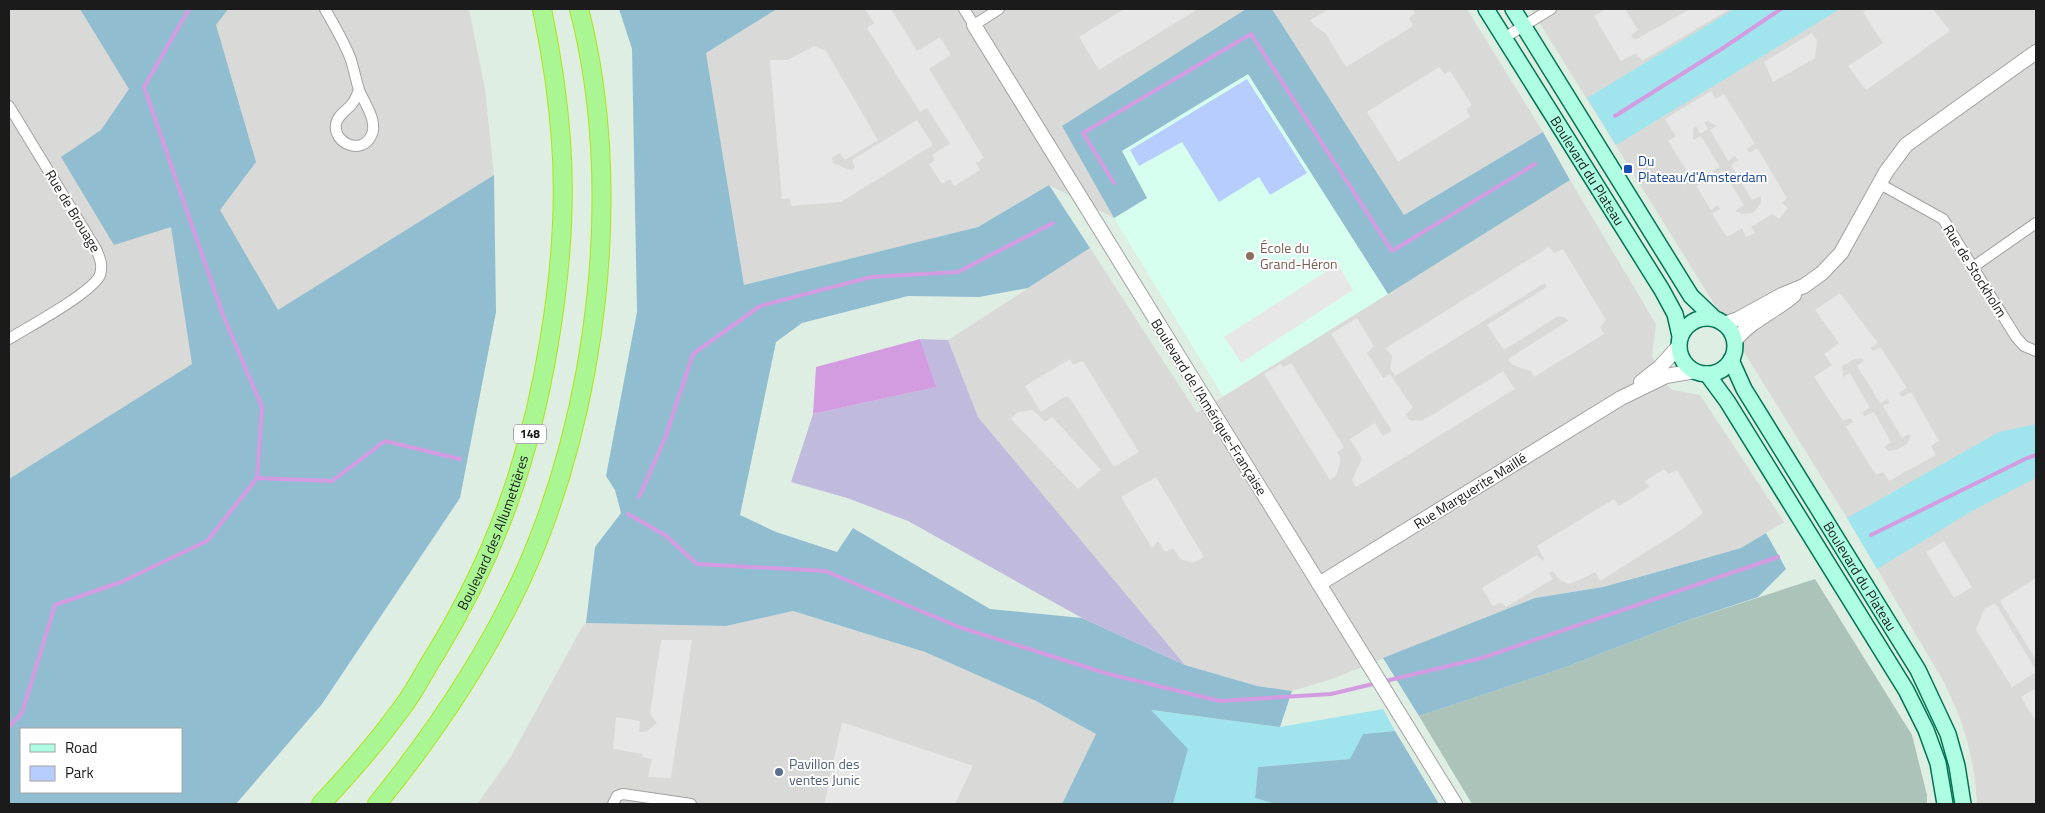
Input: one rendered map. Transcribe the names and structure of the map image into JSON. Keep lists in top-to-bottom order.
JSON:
{
  "streets": {
    "highway": ["148", "Boulevard des Allumettières"],
    "main road": ["Boulevard du Plateau"],
    "street": [
      "Rue de Brouage",
      "Rue de Stockholm",
      "Boulevard de l'Amérique-Française",
      "Rue Marguerite Maillé"
    ]
  },
  "crossings": [
    ["Boulevard du Plateau", "Rue Marguerite Maillé"],
    ["Boulevard de l'Amérique-Française", "Rue Marguerite Maillé"]
  ],
  "places": {
    "transit": ["Du Plateau/d'Amsterdam"],
    "other": ["École du Grand-Héron", "Pavillon des ventes Junic"]
  },
  "legend": ["Road", "Park"]
}
